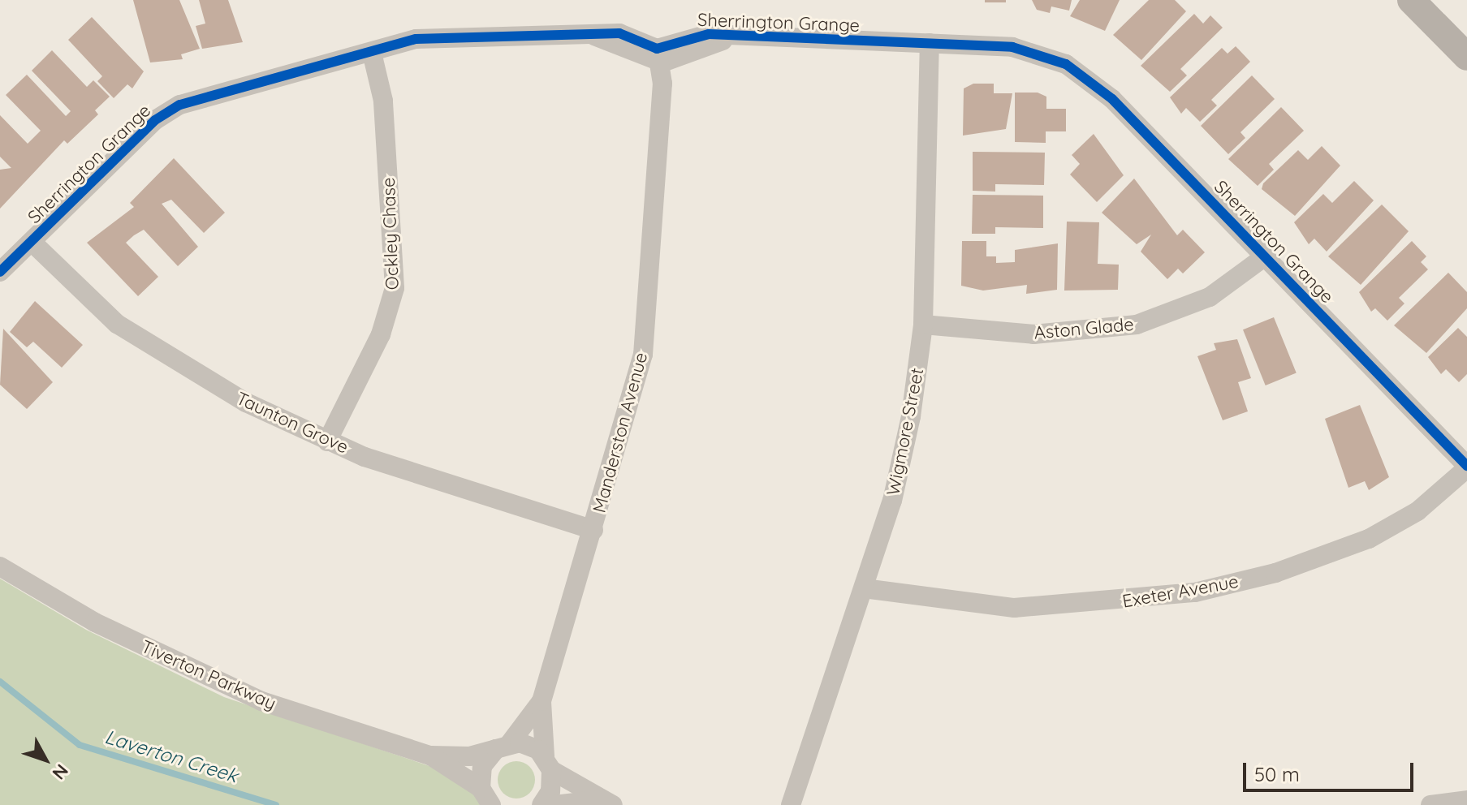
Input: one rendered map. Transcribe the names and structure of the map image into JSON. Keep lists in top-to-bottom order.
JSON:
{
  "streets": {
    "street": [
      "Sherrington Grange",
      "Ockley Chase",
      "Aston Glade",
      "Taunton Grove",
      "Wigmore Street",
      "Manderston Avenue",
      "Exeter Avenue",
      "Tiverton Parkway"
    ]
  },
  "crossings": [
    ["Sherrington Grange", "Ockley Chase"],
    ["Sherrington Grange", "Aston Glade"],
    ["Sherrington Grange", "Taunton Grove"],
    ["Sherrington Grange", "Wigmore Street"],
    ["Sherrington Grange", "Manderston Avenue"],
    ["Sherrington Grange", "Exeter Avenue"],
    ["Ockley Chase", "Taunton Grove"],
    ["Aston Glade", "Wigmore Street"],
    ["Taunton Grove", "Manderston Avenue"],
    ["Wigmore Street", "Exeter Avenue"],
    ["Manderston Avenue", "Tiverton Parkway"]
  ],
  "water": ["Laverton Creek"],
  "scale_bar": "50 m",
  "north": "bottom right"
}
